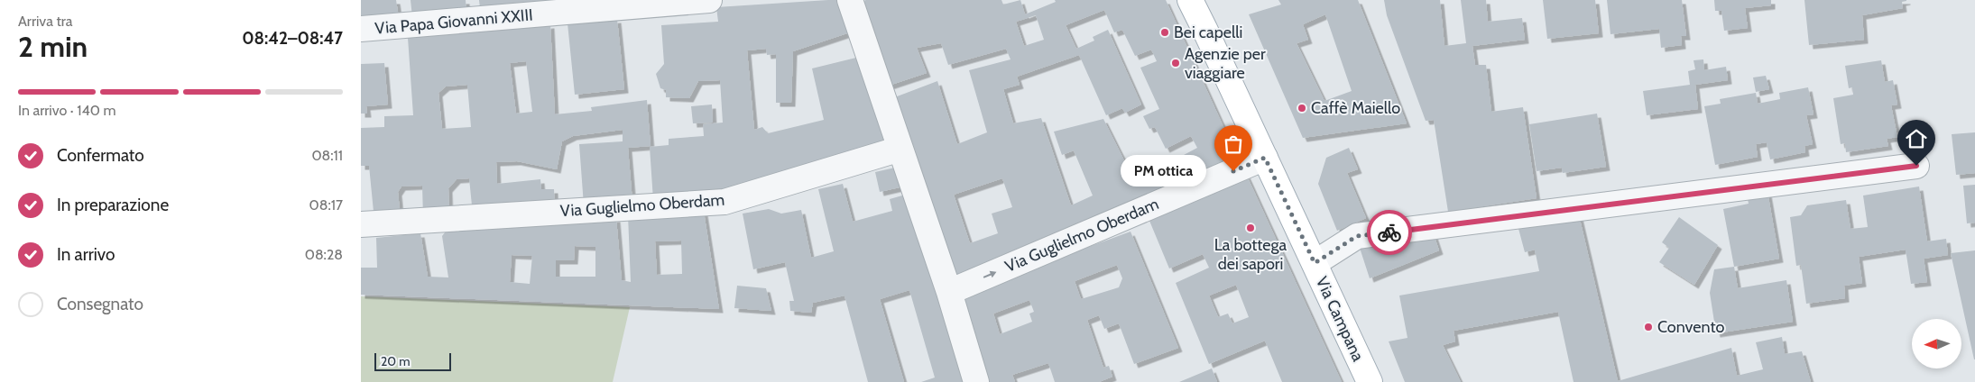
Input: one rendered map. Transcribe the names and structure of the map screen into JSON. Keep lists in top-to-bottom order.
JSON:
{
  "streets": {
    "main road": ["Via Campana"],
    "street": ["Via Papa Giovanni XXIII", "Via Guglielmo Oberdam"]
  },
  "crossings": [
    ["Via Guglielmo Oberdam", "Via Campana"]
  ],
  "one_way": ["Via Guglielmo Oberdam"],
  "places": [
    "Bei capelli",
    "Agenzie per viaggiare",
    "Caffè Maiello",
    "PM ottica",
    "La bottega dei sapori",
    "Convento"
  ],
  "scale_bar": "20 m",
  "north": "left",
  "page": {
    "heading": ["2 min", "Arriva tra", "08:42–08:47"],
    "bar": "In arrivo · 140 m",
    "list": [
      ["Confermato", "08:11"],
      ["In preparazione", "08:17"],
      ["In arrivo", "08:28"],
      "Consegnato"
    ],
    "bubble": "PM ottica",
    "scale": "20 m"
  }
}
